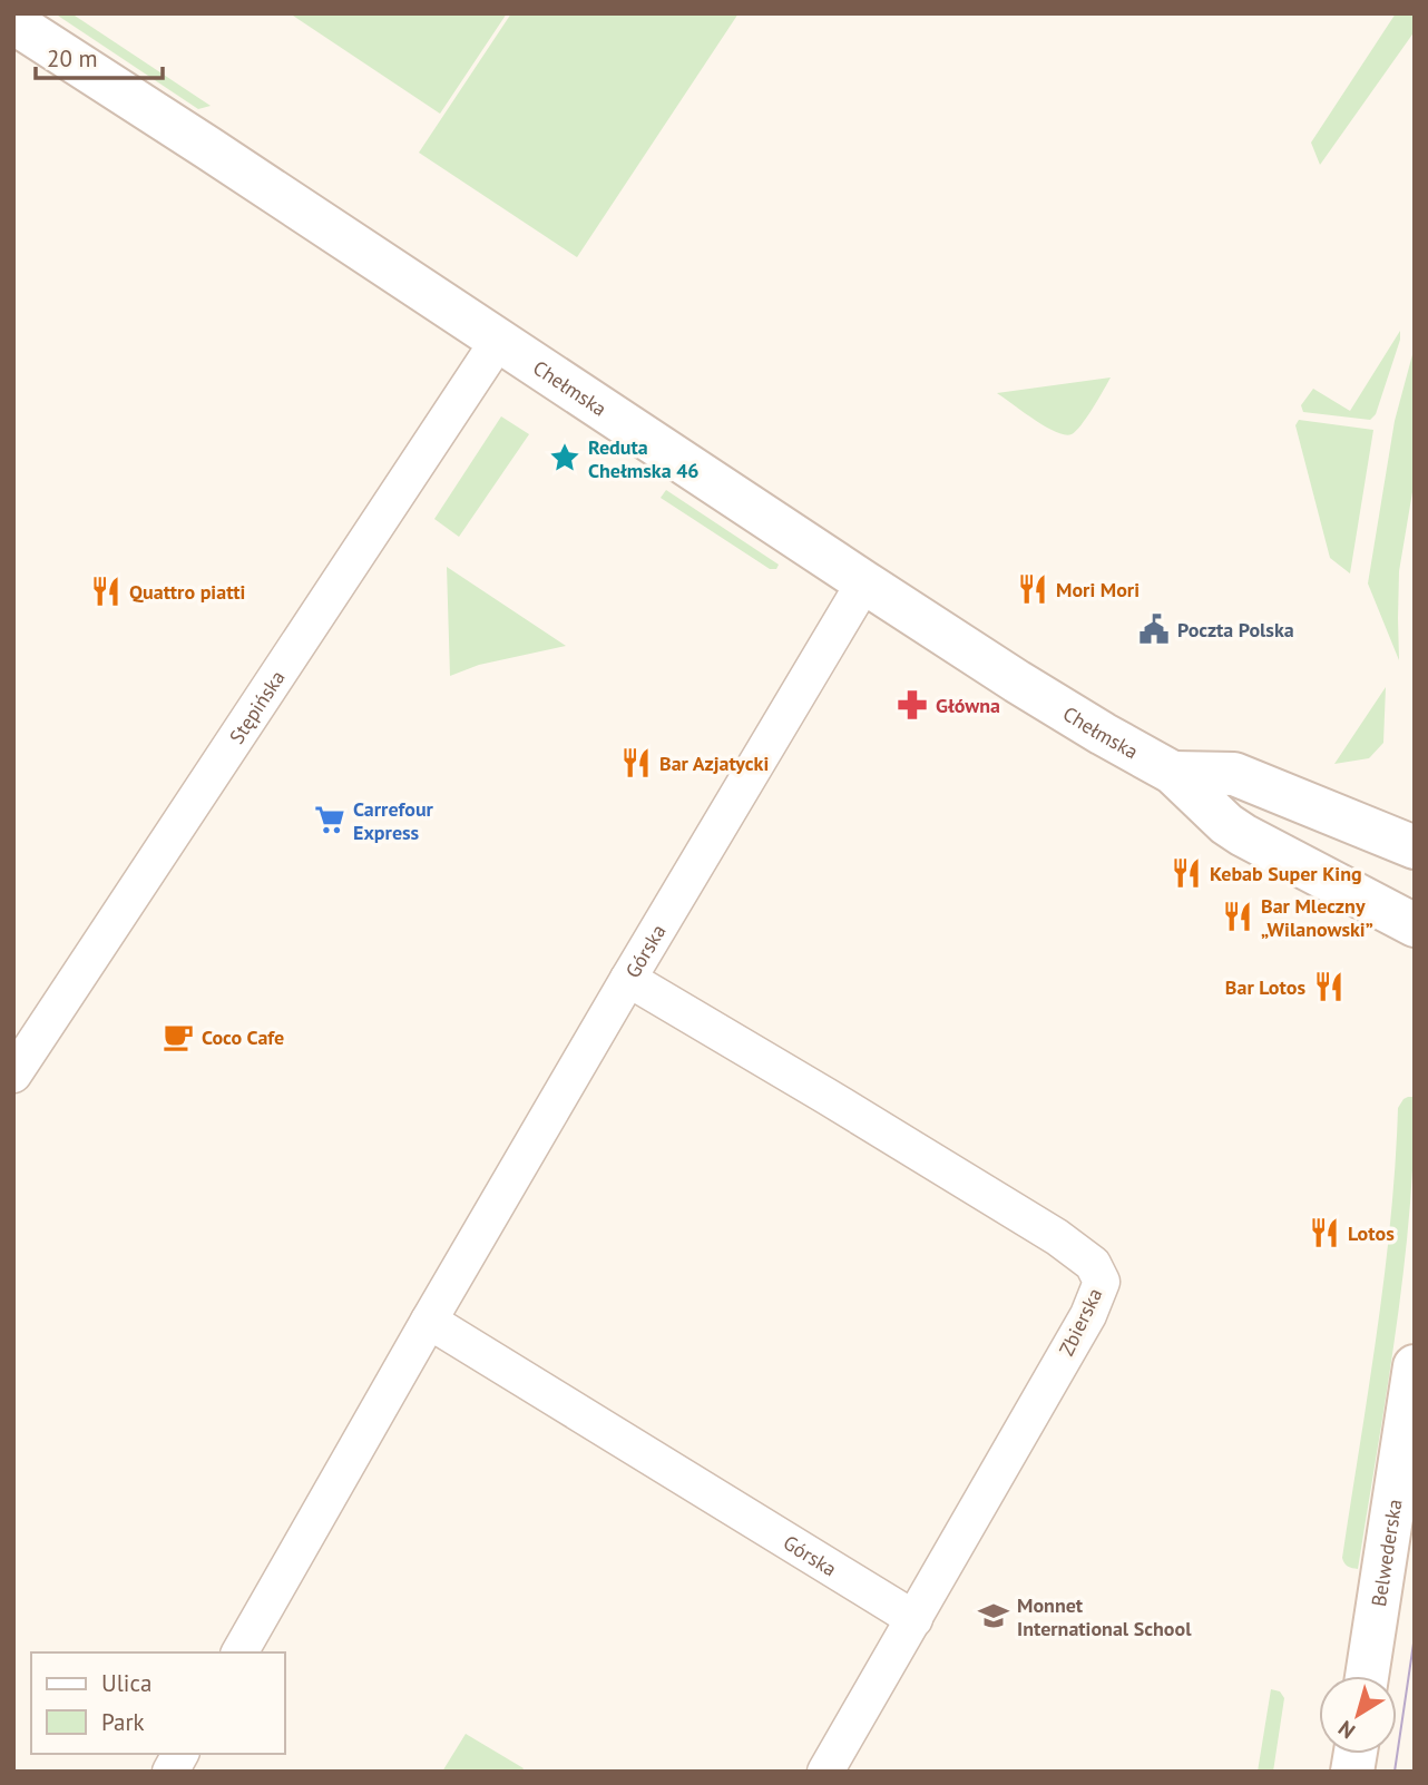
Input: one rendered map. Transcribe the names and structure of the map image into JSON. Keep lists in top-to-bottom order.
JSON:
{
  "streets": {
    "street": [
      "Chełmska",
      "Stępińska",
      "Górska",
      "Zbierska",
      "Belwederska"
    ]
  },
  "crossings": [
    ["Chełmska", "Stępińska"],
    ["Chełmska", "Górska"],
    ["Górska", "Zbierska"]
  ],
  "places": {
    "place": ["Reduta Chełmska 46"],
    "restaurant": [
      "Mori Mori",
      "Quattro piatti",
      "Bar Azjatycki",
      "Kebab Super King",
      "Bar Mleczny „Wilanowski”",
      "Bar Lotos",
      "Lotos"
    ],
    "public building": ["Poczta Polska"],
    "pharmacy": ["Główna"],
    "supermarket": ["Carrefour Express"],
    "cafe": ["Coco Cafe"],
    "school or university": ["Monnet International School"]
  },
  "legend": ["Ulica", "Park"],
  "scale_bar": "20 m",
  "north": "bottom left"
}
